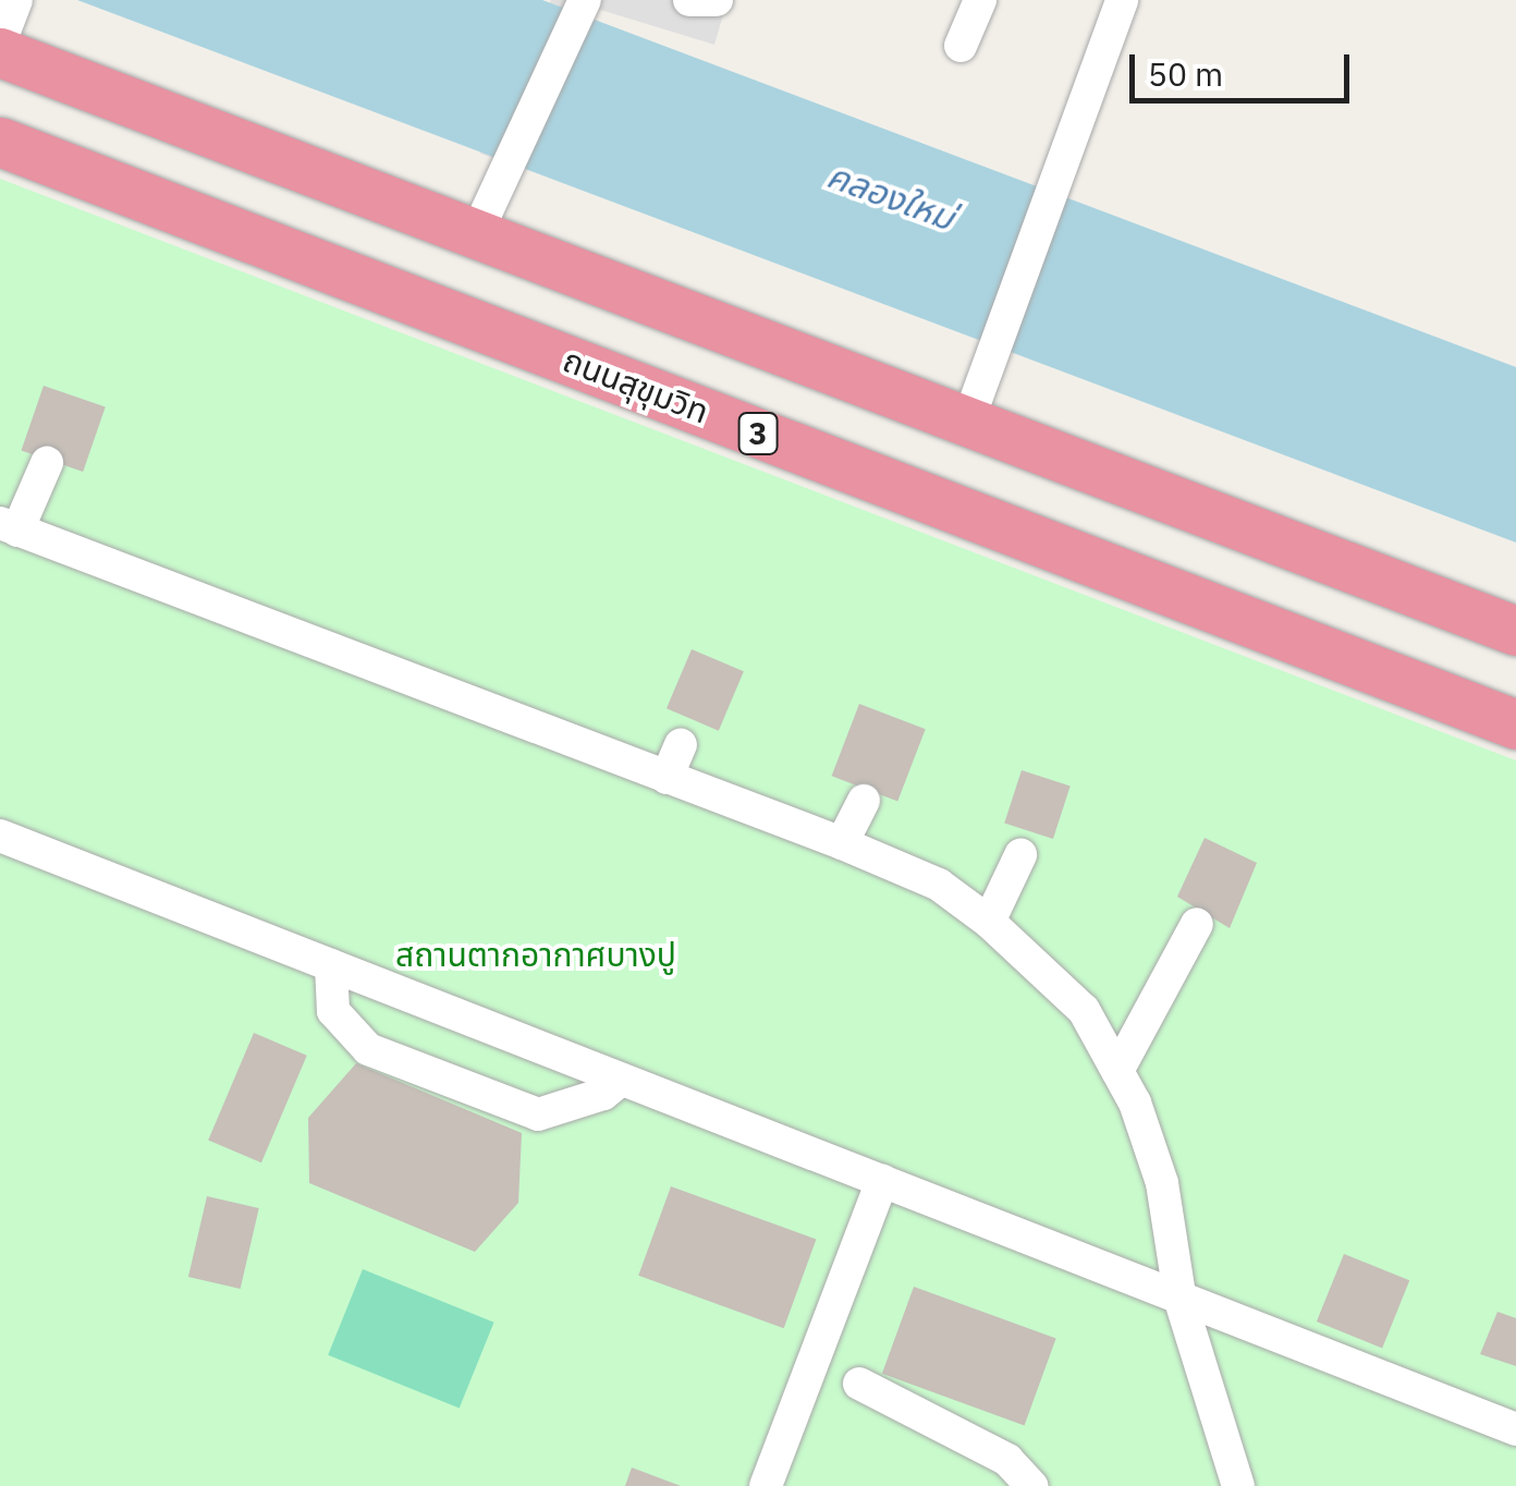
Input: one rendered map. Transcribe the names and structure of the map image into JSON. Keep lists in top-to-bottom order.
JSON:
{
  "streets": {
    "highway": ["ถนนสุขุมวิท", "3"]
  },
  "water": ["คลองใหม่"],
  "parks": ["สถานตากอากาศบางปู"],
  "scale_bar": "50 m"
}
